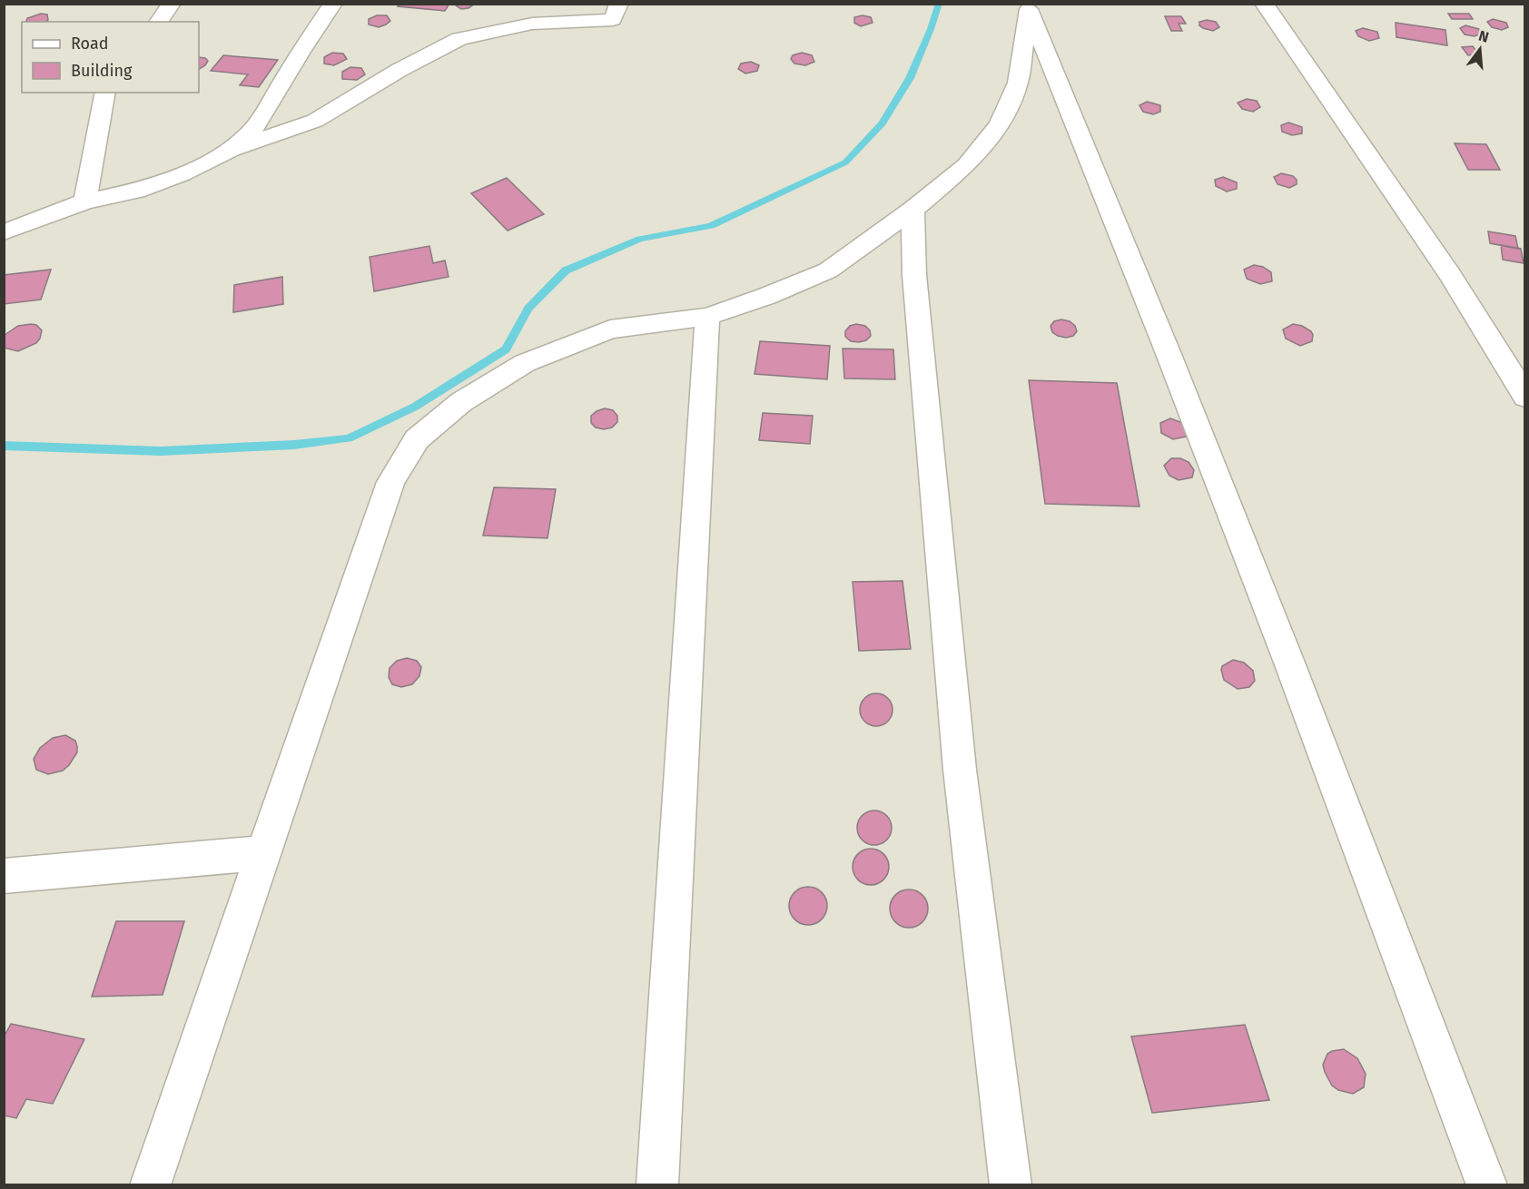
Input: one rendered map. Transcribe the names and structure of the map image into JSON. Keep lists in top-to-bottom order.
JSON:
{
  "legend": ["Road", "Building"],
  "north": "top"
}
